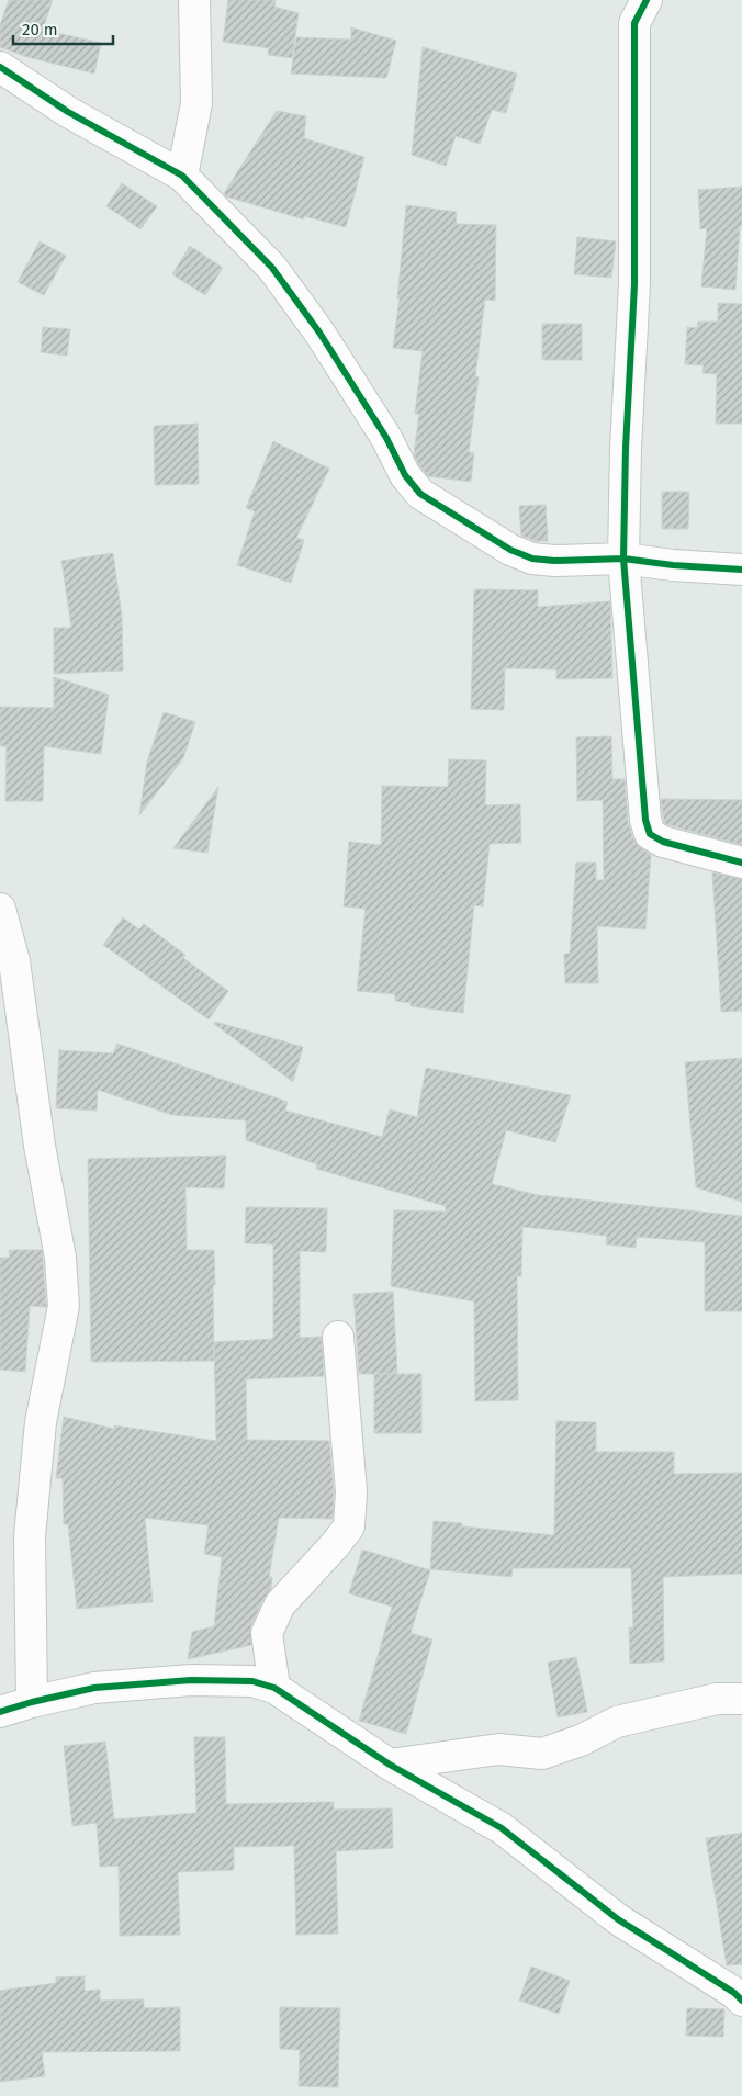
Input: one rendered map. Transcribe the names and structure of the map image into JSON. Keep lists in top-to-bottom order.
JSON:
{
  "scale_bar": "20 m"
}
